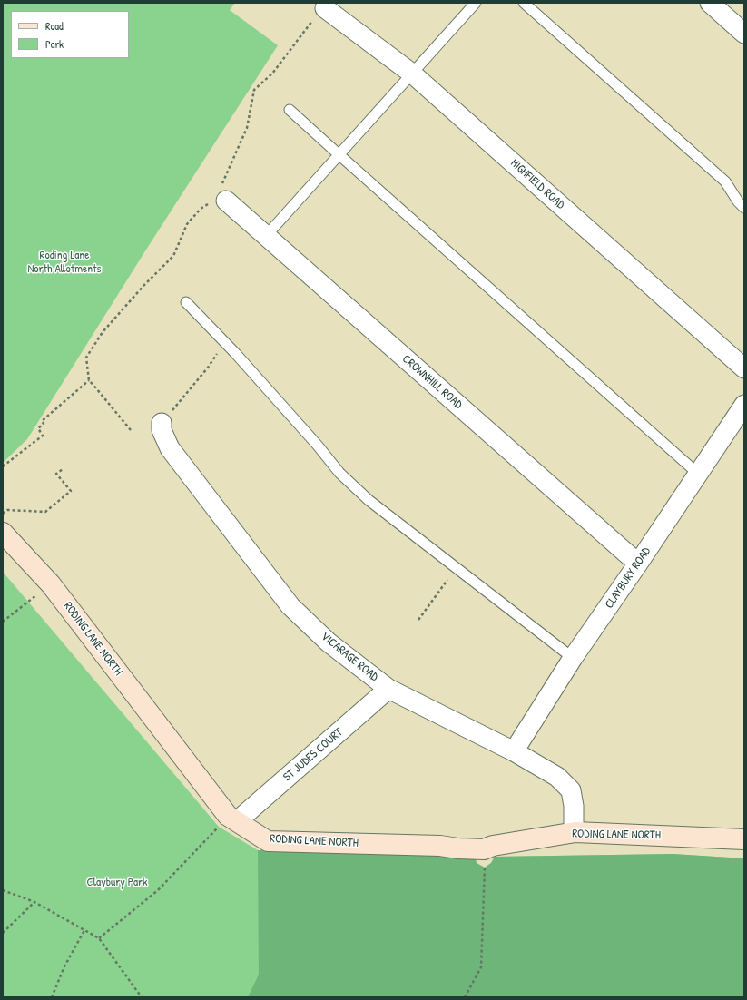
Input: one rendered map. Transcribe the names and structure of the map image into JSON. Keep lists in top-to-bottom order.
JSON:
{
  "streets": {
    "street": [
      "HIGHFIELD ROAD",
      "CROWNHILL ROAD",
      "CLAYBURY ROAD",
      "RODING LANE NORTH",
      "VICARAGE ROAD",
      "ST JUDES COURT"
    ]
  },
  "crossings": [
    ["CROWNHILL ROAD", "CLAYBURY ROAD"],
    ["CLAYBURY ROAD", "VICARAGE ROAD"],
    ["RODING LANE NORTH", "VICARAGE ROAD"],
    ["RODING LANE NORTH", "ST JUDES COURT"],
    ["VICARAGE ROAD", "ST JUDES COURT"]
  ],
  "parks": ["Roding Lane North Allotments", "Claybury Park"],
  "legend": ["Road", "Park"]
}
